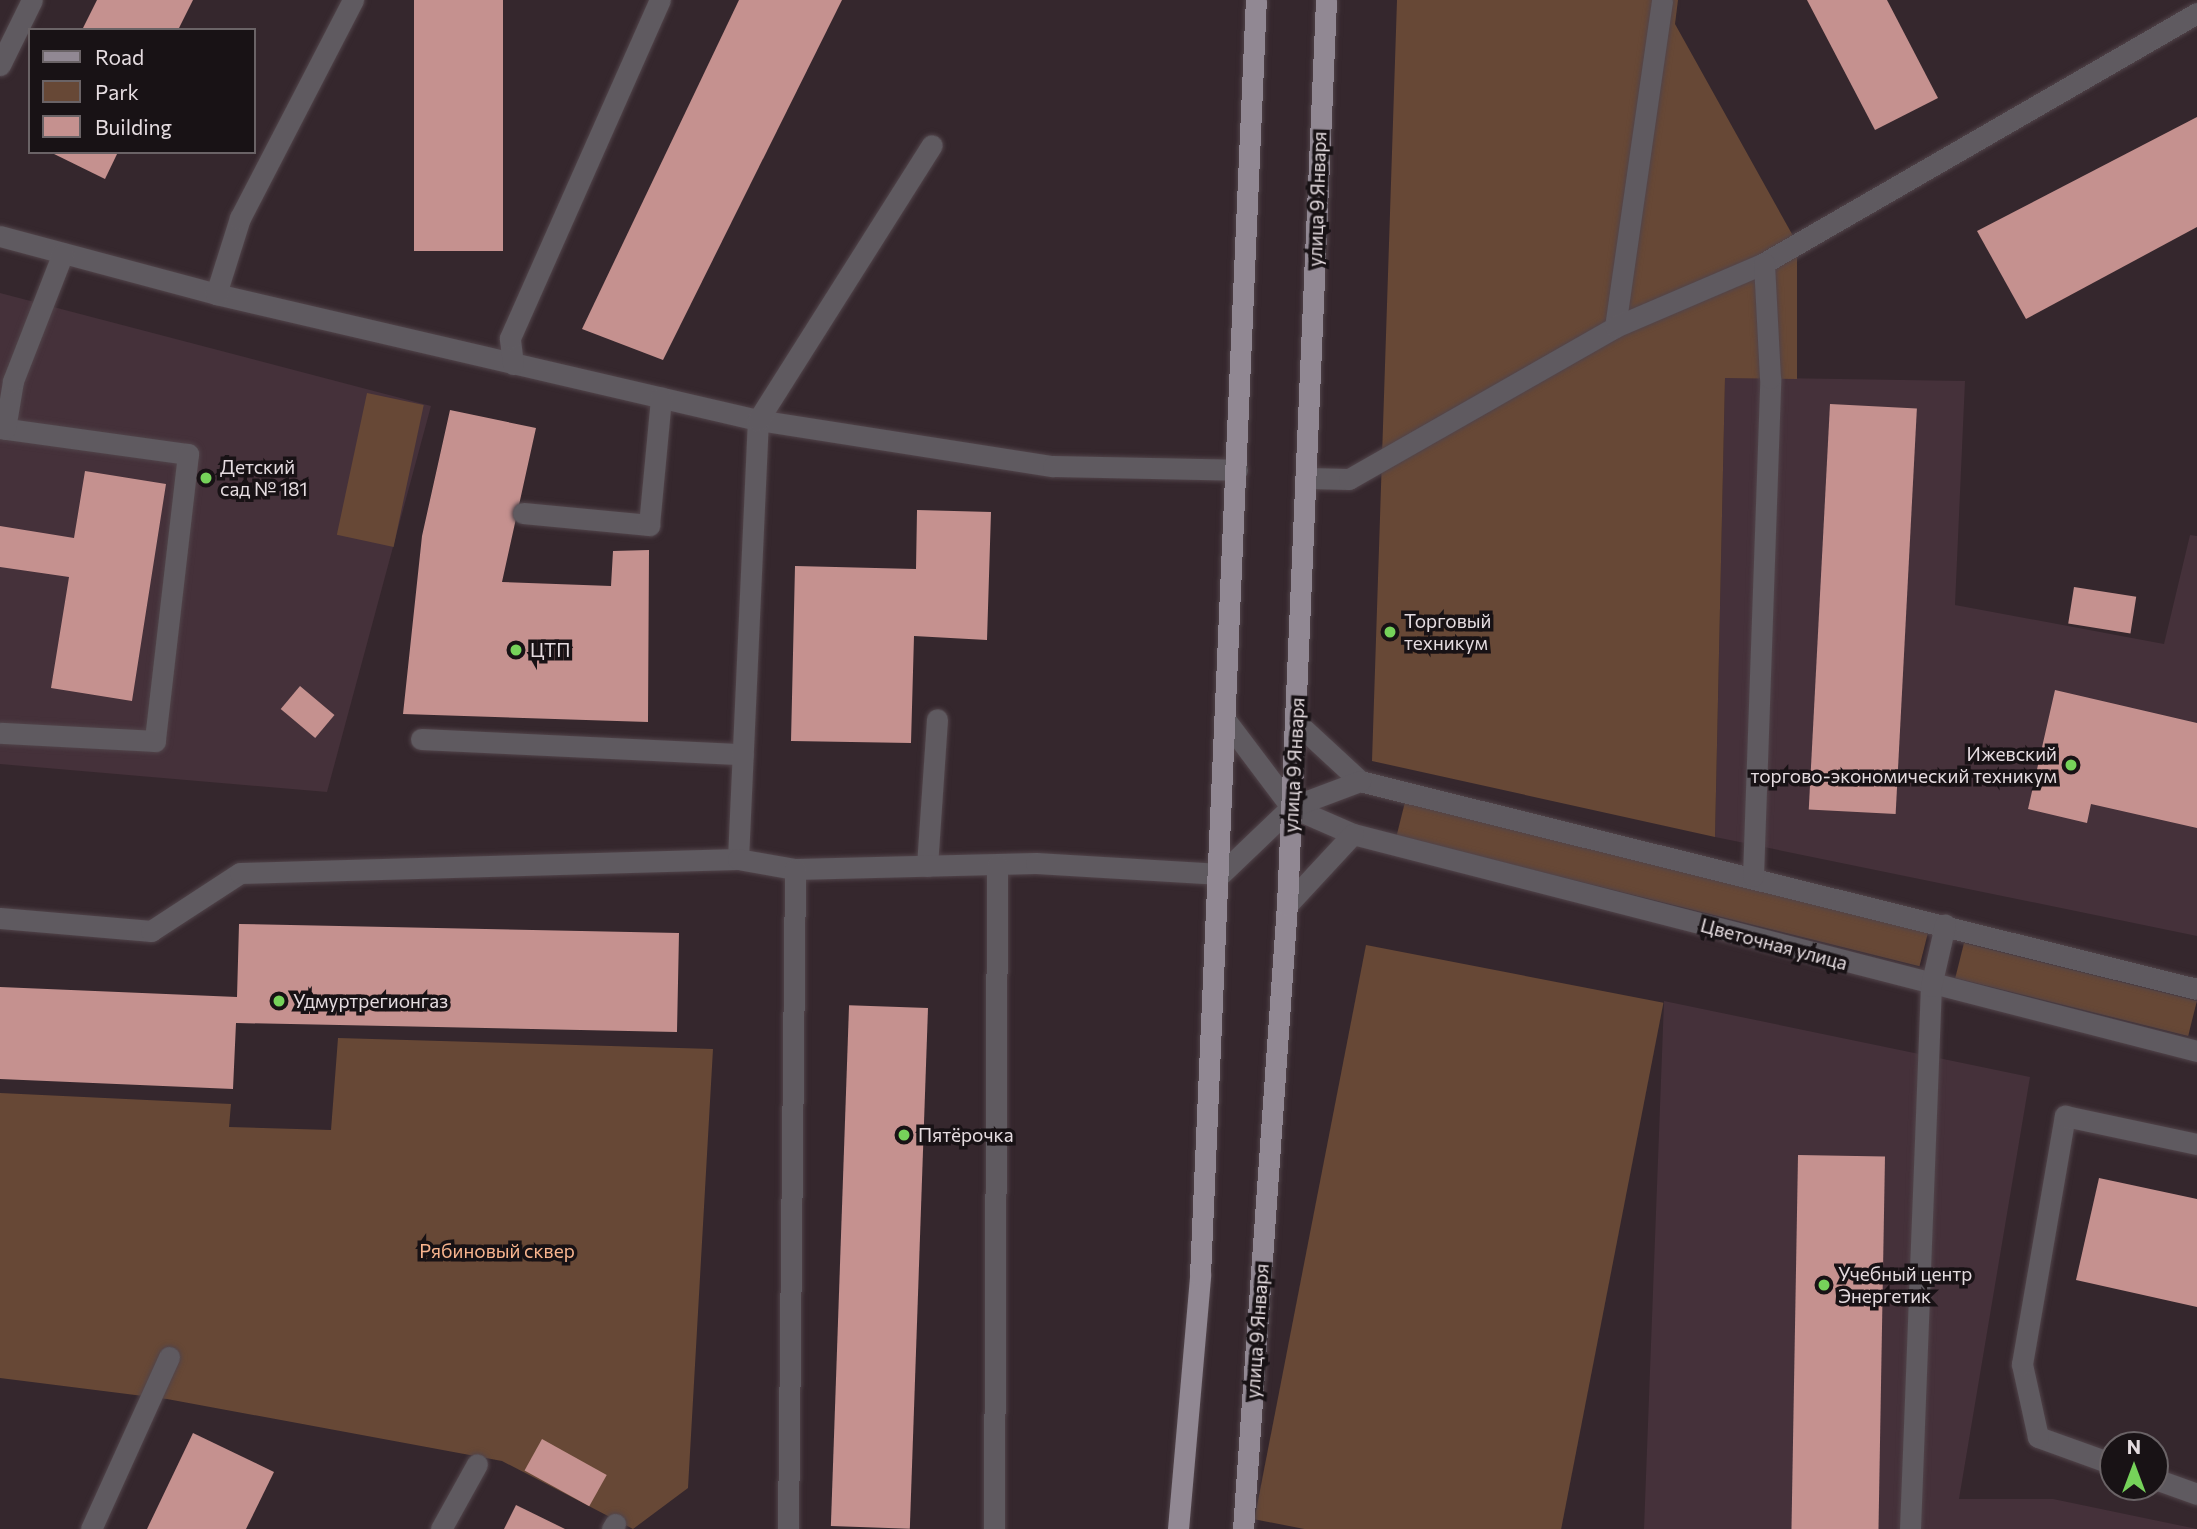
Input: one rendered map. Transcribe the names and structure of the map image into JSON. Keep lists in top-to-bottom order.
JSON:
{
  "streets": {
    "main road": ["улица 9 Января"],
    "street": ["Цветочная улица"]
  },
  "crossings": [
    ["улица 9 Января", "Цветочная улица"]
  ],
  "parks": ["Рябиновый сквер"],
  "places": [
    "Детский сад № 181",
    "Торговый техникум",
    "ЦТП",
    "Ижевский торгово-экономический техникум",
    "Удмуртрегионгаз",
    "Пятёрочка",
    "Учебный центр Энергетик"
  ],
  "legend": ["Road", "Park", "Building"],
  "north": "top"
}
